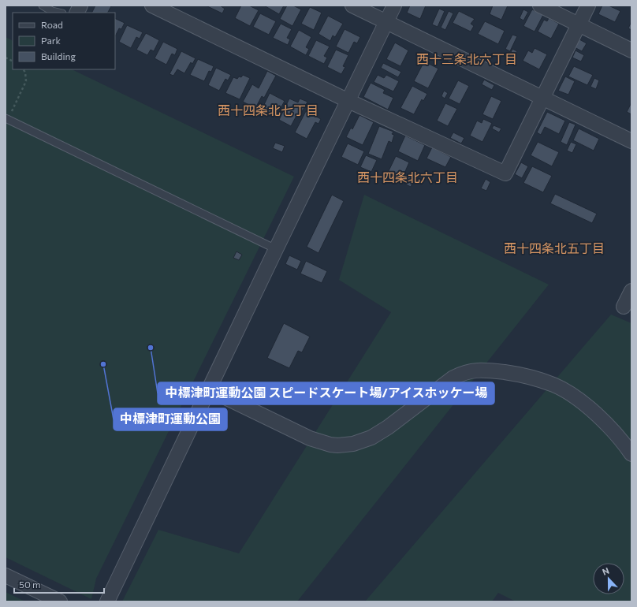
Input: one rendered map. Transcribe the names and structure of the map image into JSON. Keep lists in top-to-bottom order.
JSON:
{
  "districts": [
    "西十三条北六丁目",
    "西十四条北七丁目",
    "西十四条北六丁目",
    "西十四条北五丁目"
  ],
  "places": ["中標津町運動公園 スピードスケート場/アイスホッケー場", "中標津町運動公園"],
  "legend": ["Road", "Park", "Building"],
  "scale_bar": "50 m",
  "north": "top"
}
